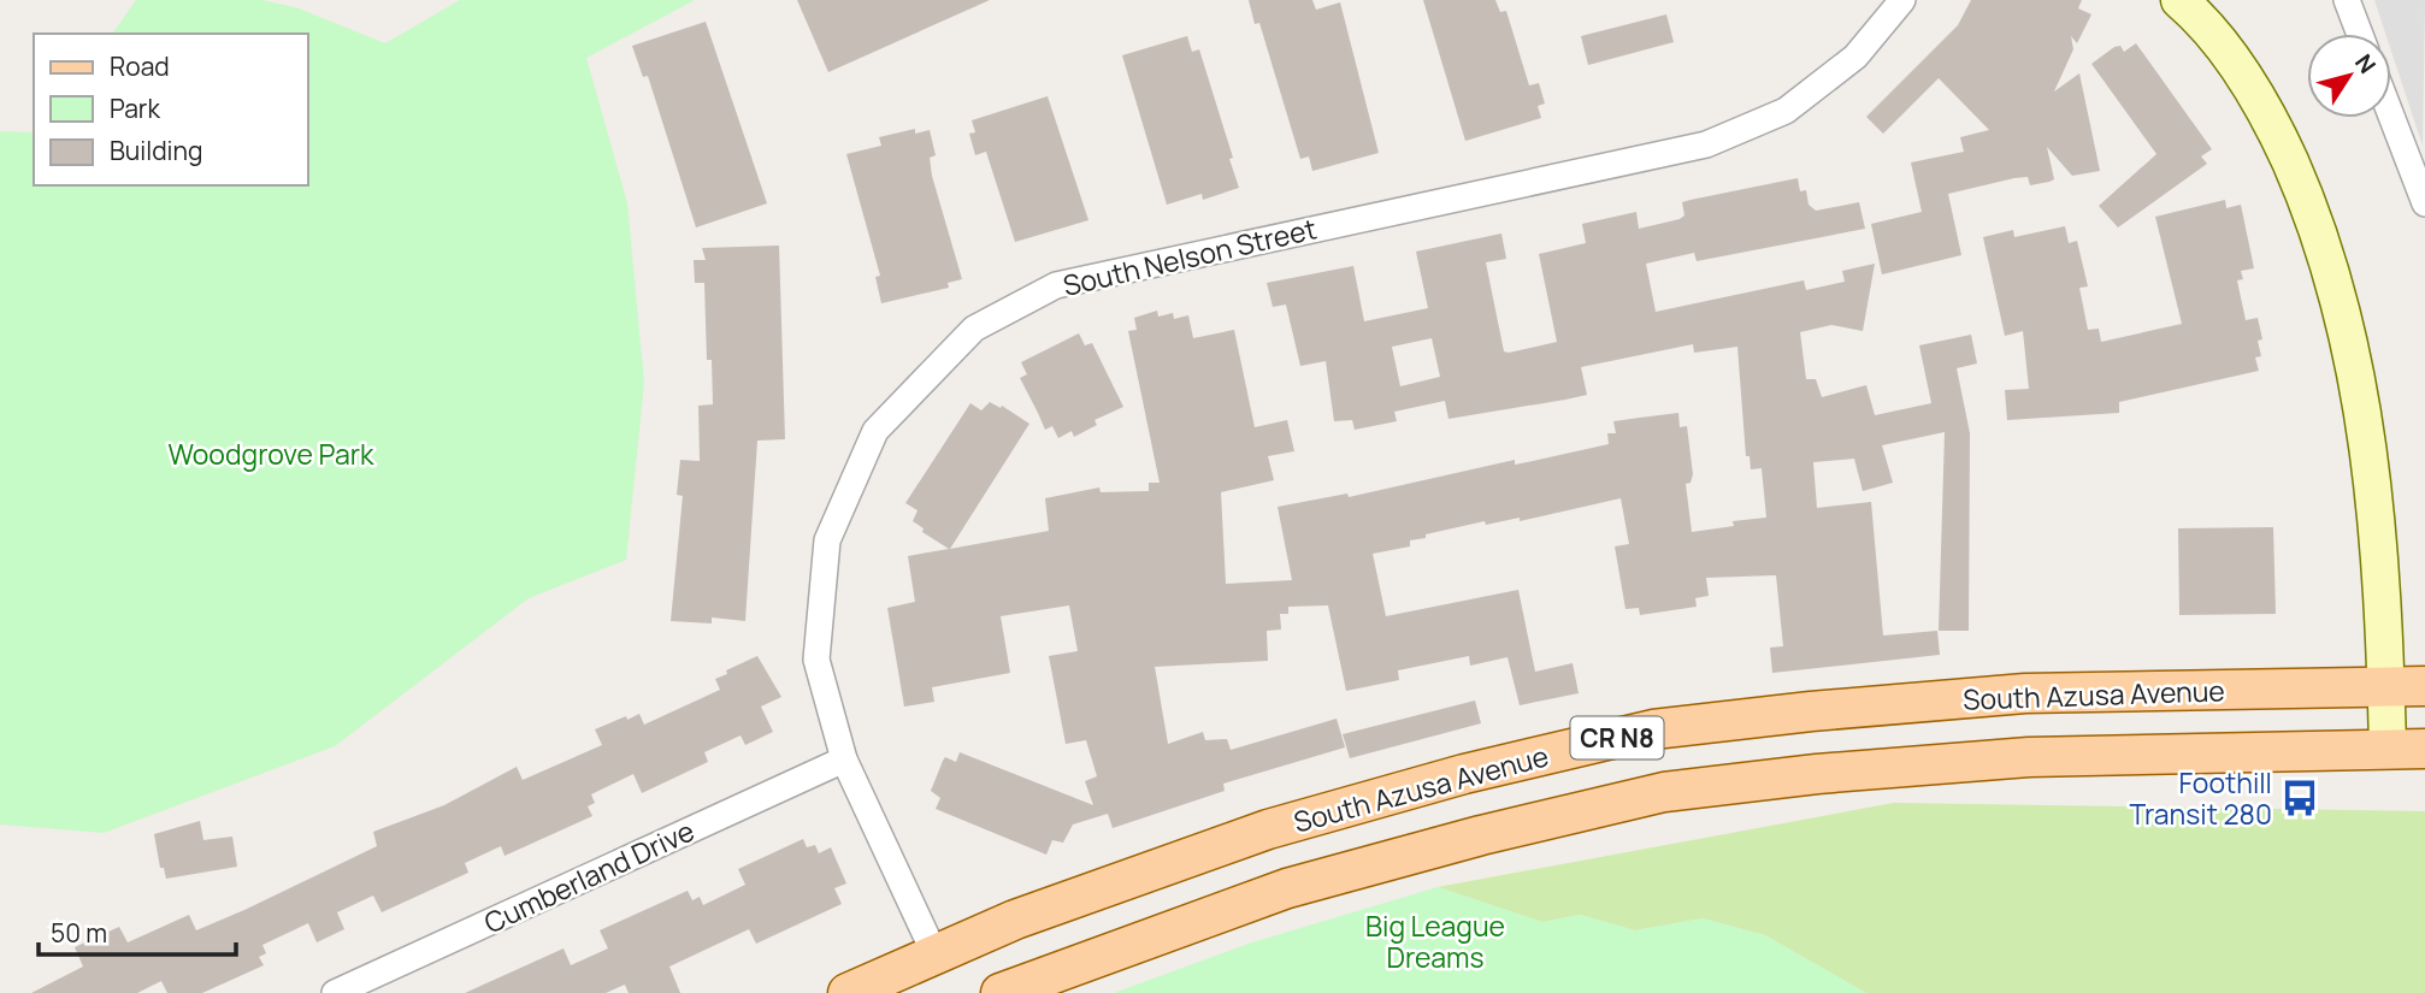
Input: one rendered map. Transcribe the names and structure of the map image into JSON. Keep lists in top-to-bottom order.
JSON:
{
  "streets": {
    "main road": ["South Azusa Avenue", "CR N8"],
    "street": ["South Nelson Street", "Cumberland Drive"]
  },
  "crossings": [
    ["South Nelson Street", "South Azusa Avenue"],
    ["South Nelson Street", "Cumberland Drive"]
  ],
  "parks": ["Woodgrove Park", "Big League Dreams"],
  "places": {
    "bus stop": ["Foothill Transit 280"]
  },
  "legend": ["Road", "Park", "Building"],
  "scale_bar": "50 m",
  "north": "top right"
}
